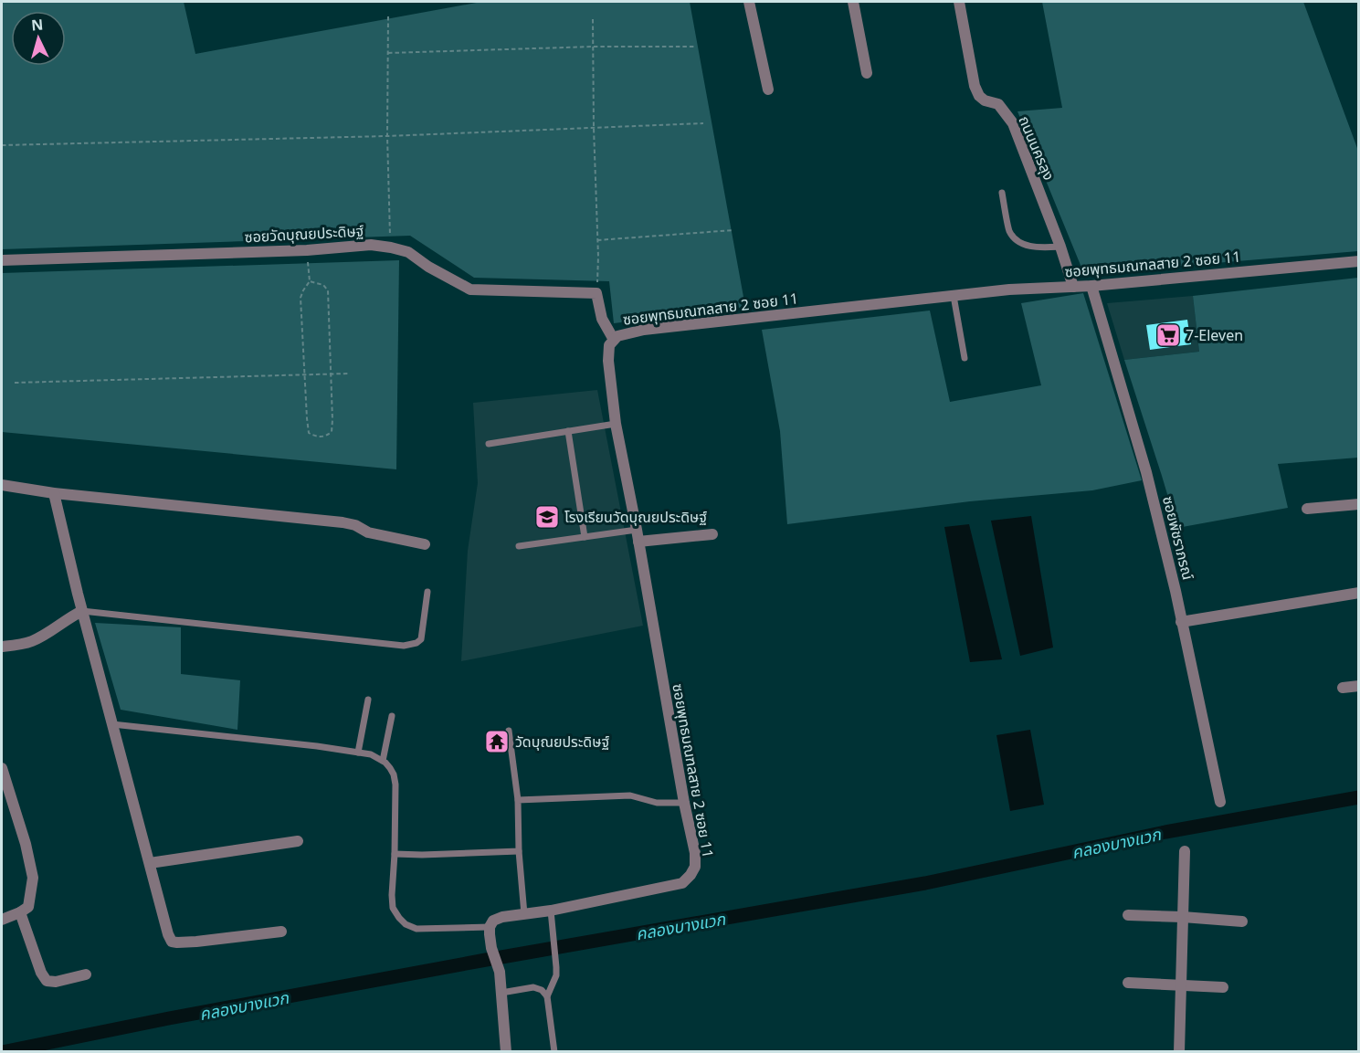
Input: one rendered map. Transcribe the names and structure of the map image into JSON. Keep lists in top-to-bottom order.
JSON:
{
  "streets": {
    "street": [
      "ถนนนครลุง",
      "ซอยวัดบุณยประดิษฐ์",
      "ซอยพุทธมณฑลสาย 2 ซอย 11",
      "ซอยพัชราภรณ์"
    ]
  },
  "crossings": [
    ["ถนนนครลุง", "ซอยพุทธมณฑลสาย 2 ซอย 11"],
    ["ซอยพุทธมณฑลสาย 2 ซอย 11", "ซอยพัชราภรณ์"]
  ],
  "water": ["คลองบางแวก"],
  "places": {
    "supermarket": ["7-Eleven"],
    "school or university": ["โรงเรียนวัดบุณยประดิษฐ์"],
    "temple": ["วัดบุณยประดิษฐ์"]
  },
  "north": "top"
}
